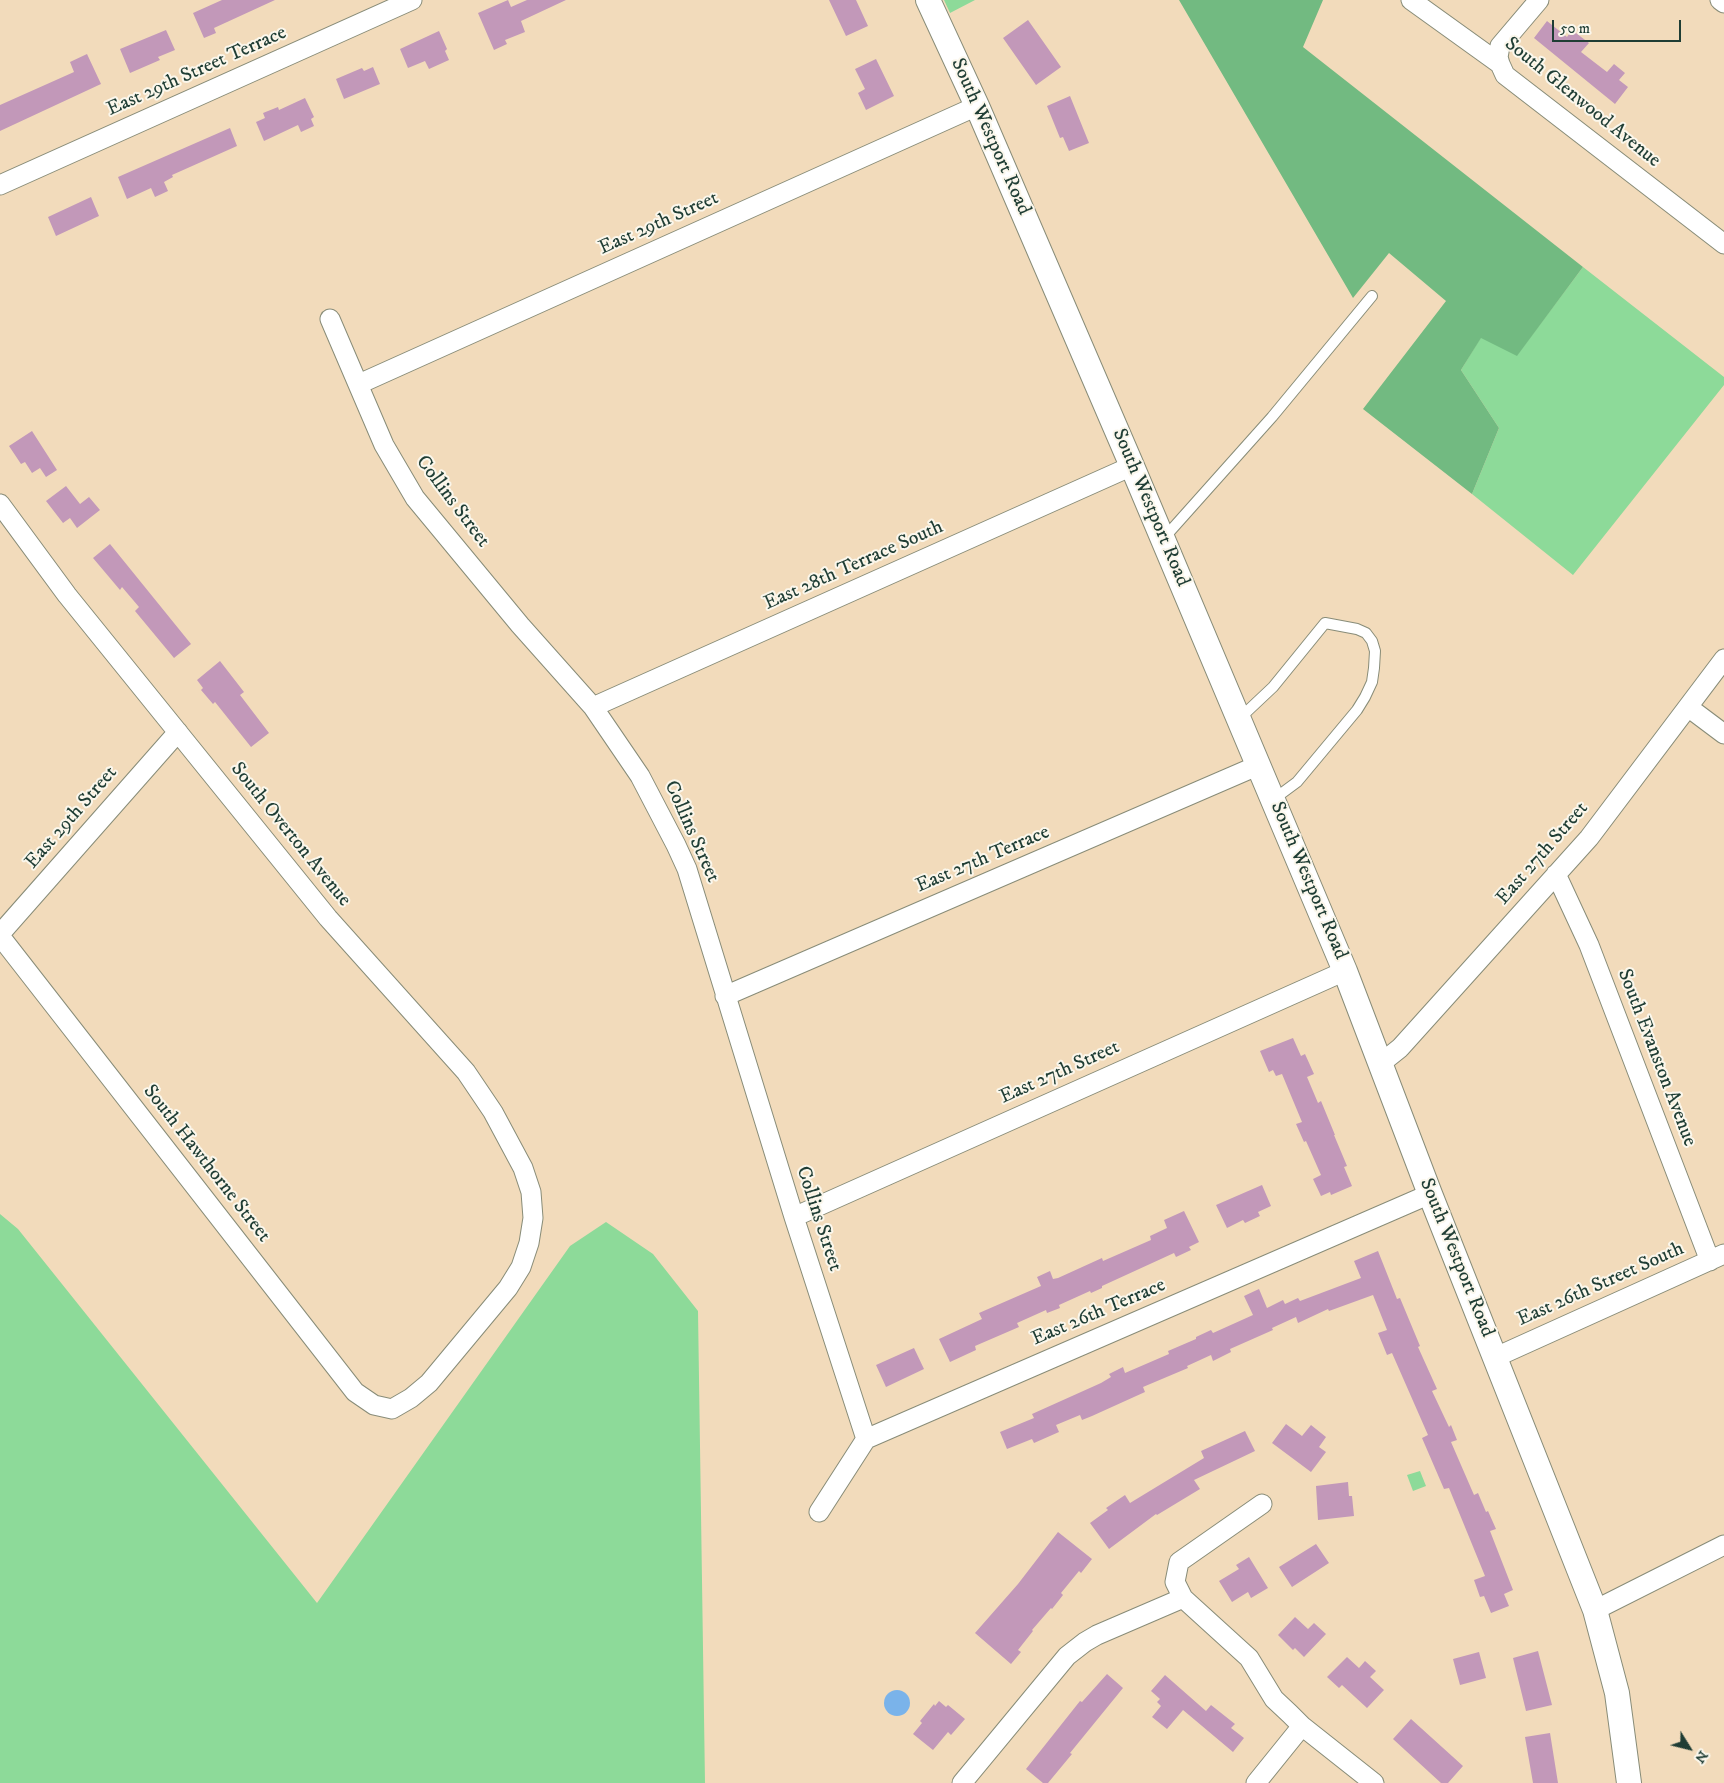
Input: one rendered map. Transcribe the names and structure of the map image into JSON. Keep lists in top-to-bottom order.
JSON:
{
  "streets": {
    "street": [
      "East 29th Street Terrace",
      "South Glenwood Avenue",
      "South Westport Road",
      "East 29th Street",
      "Collins Street",
      "East 28th Terrace South",
      "South Overton Avenue",
      "East 27th Street",
      "East 27th Terrace",
      "South Evanston Avenue",
      "South Hawthorne Street",
      "East 26th Street South",
      "East 26th Terrace"
    ]
  },
  "crossings": [
    ["South Westport Road", "East 29th Street"],
    ["South Westport Road", "East 28th Terrace South"],
    ["South Westport Road", "East 27th Street"],
    ["South Westport Road", "East 27th Terrace"],
    ["South Westport Road", "East 26th Street South"],
    ["South Westport Road", "East 26th Terrace"],
    ["East 29th Street", "Collins Street"],
    ["East 29th Street", "South Overton Avenue"],
    ["East 29th Street", "South Hawthorne Street"],
    ["Collins Street", "East 28th Terrace South"],
    ["Collins Street", "East 27th Street"],
    ["Collins Street", "East 27th Terrace"],
    ["Collins Street", "East 26th Terrace"],
    ["South Overton Avenue", "South Hawthorne Street"],
    ["East 27th Street", "South Evanston Avenue"],
    ["South Evanston Avenue", "East 26th Street South"]
  ],
  "scale_bar": "50 m",
  "north": "bottom right"
}
